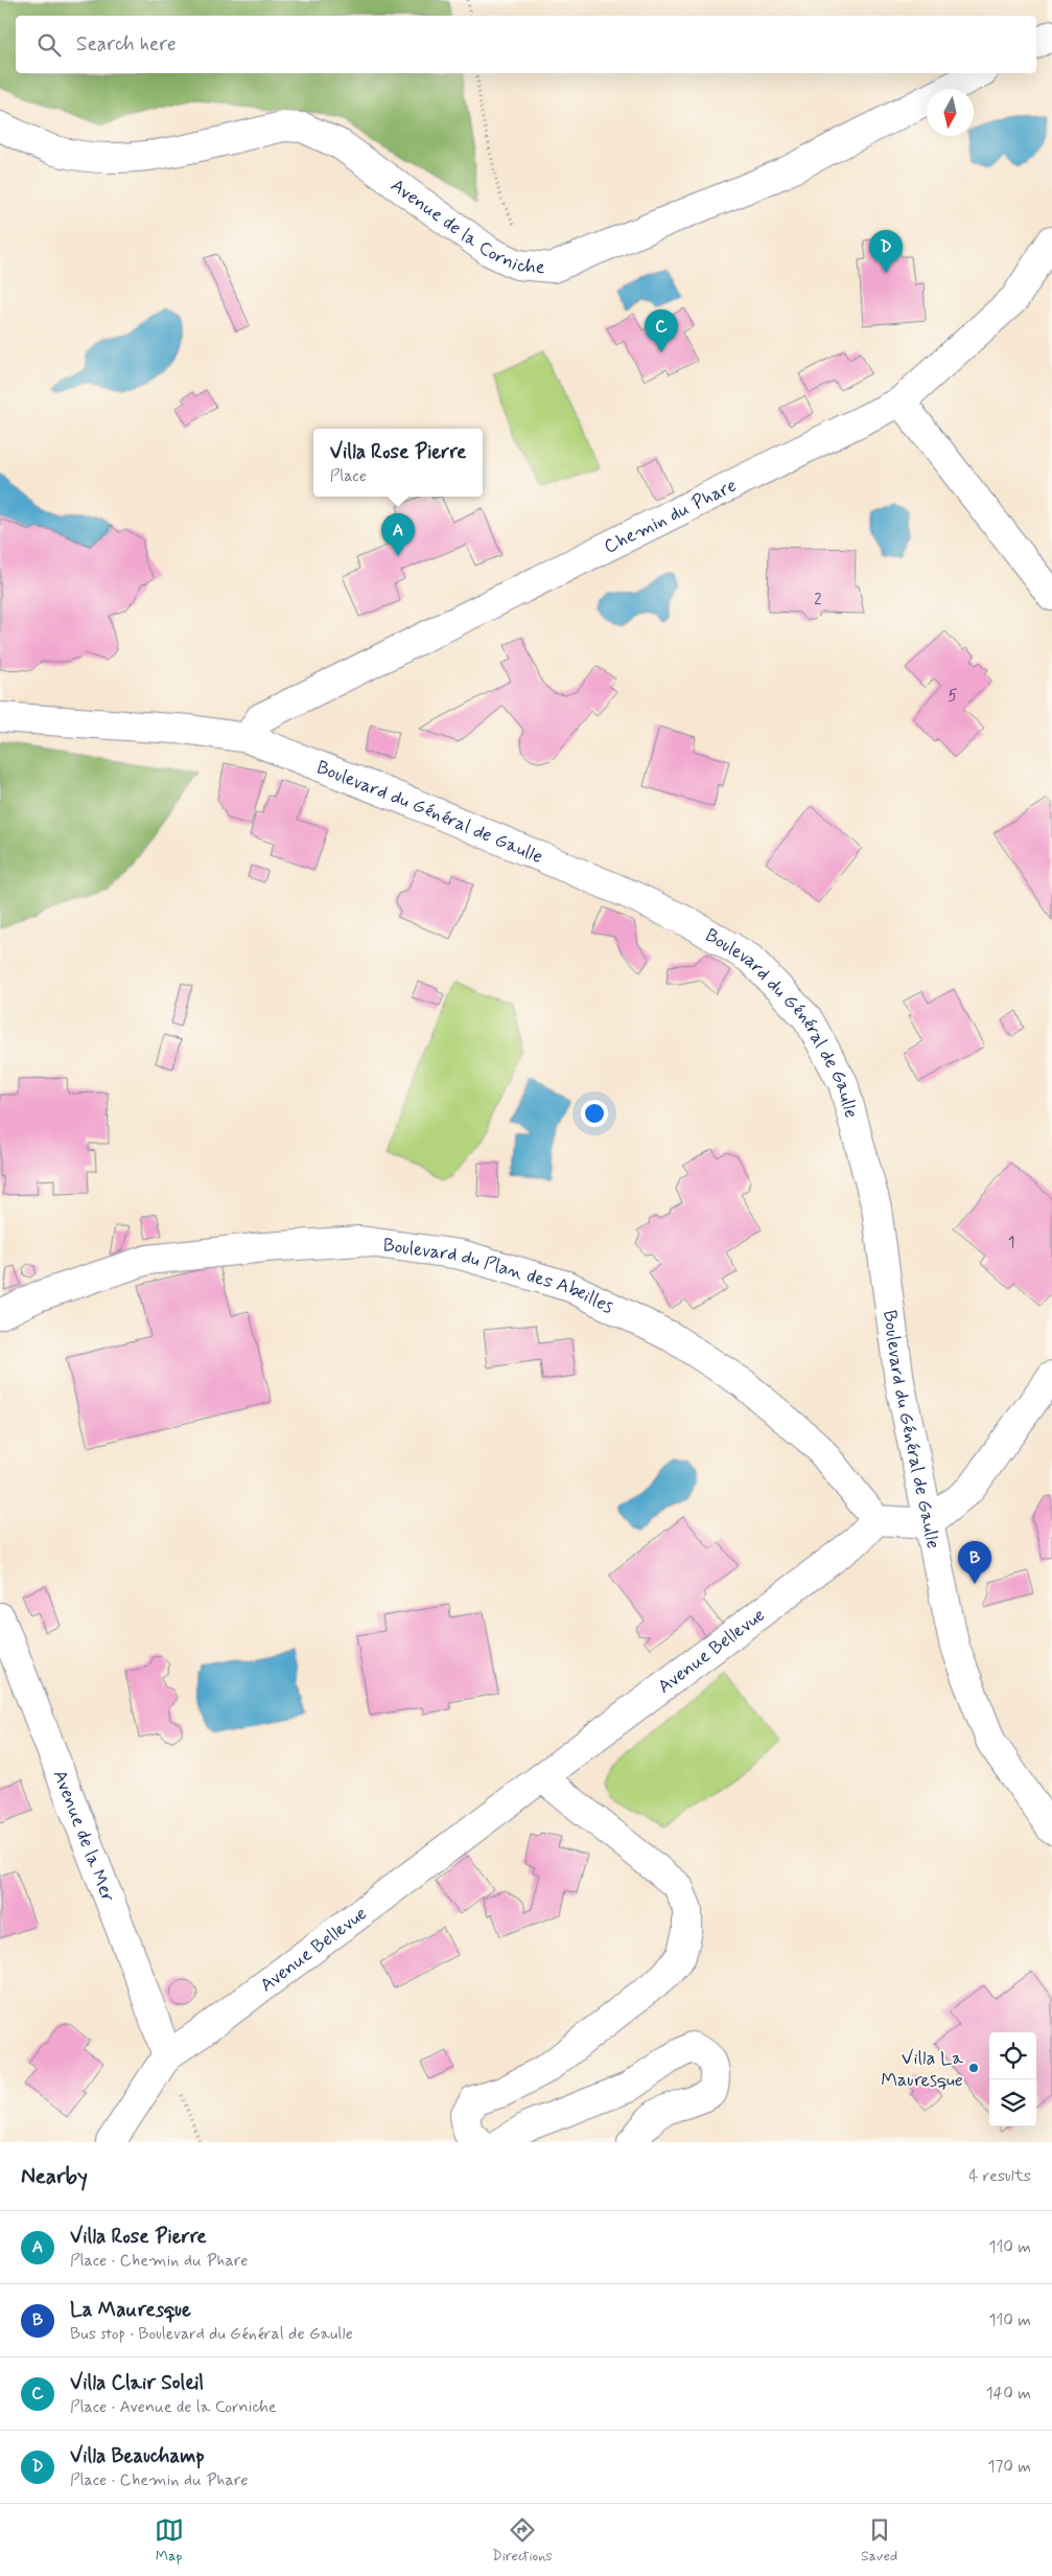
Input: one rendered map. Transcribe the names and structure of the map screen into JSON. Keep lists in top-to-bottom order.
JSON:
{
  "streets": {
    "street": [
      "Avenue de la Corniche",
      "Chemin du Phare",
      "Boulevard du Général de Gaulle",
      "Boulevard du Plan des Abeilles",
      "Avenue Bellevue",
      "Avenue de la Mer"
    ]
  },
  "crossings": [
    ["Chemin du Phare", "Boulevard du Général de Gaulle"],
    ["Boulevard du Plan des Abeilles", "Avenue Bellevue"],
    ["Avenue Bellevue", "Avenue de la Mer"]
  ],
  "places": ["Villa La Mauresque"],
  "house_numbers": ["2", "5", "1"],
  "north": "bottom",
  "page": {
    "search": "Search here",
    "pins": [
      "D",
      "C",
      "A",
      "B"
    ],
    "popup": ["Villa Rose Pierre", "Place"],
    "heading": ["Nearby", "4 results"],
    "list": [
      {
        "mark": "A",
        "name": "Villa Rose Pierre",
        "note": "Place · Chemin du Phare",
        "value": "110 m"
      },
      {
        "mark": "B",
        "name": "La Mauresque",
        "note": "Bus stop · Boulevard du Général de Gaulle",
        "value": "110 m"
      },
      {
        "mark": "C",
        "name": "Villa Clair Soleil",
        "note": "Place · Avenue de la Corniche",
        "value": "140 m"
      },
      {
        "mark": "D",
        "name": "Villa Beauchamp",
        "note": "Place · Chemin du Phare",
        "value": "170 m"
      }
    ],
    "nav": ["Map", "Directions", "Saved"]
  }
}
